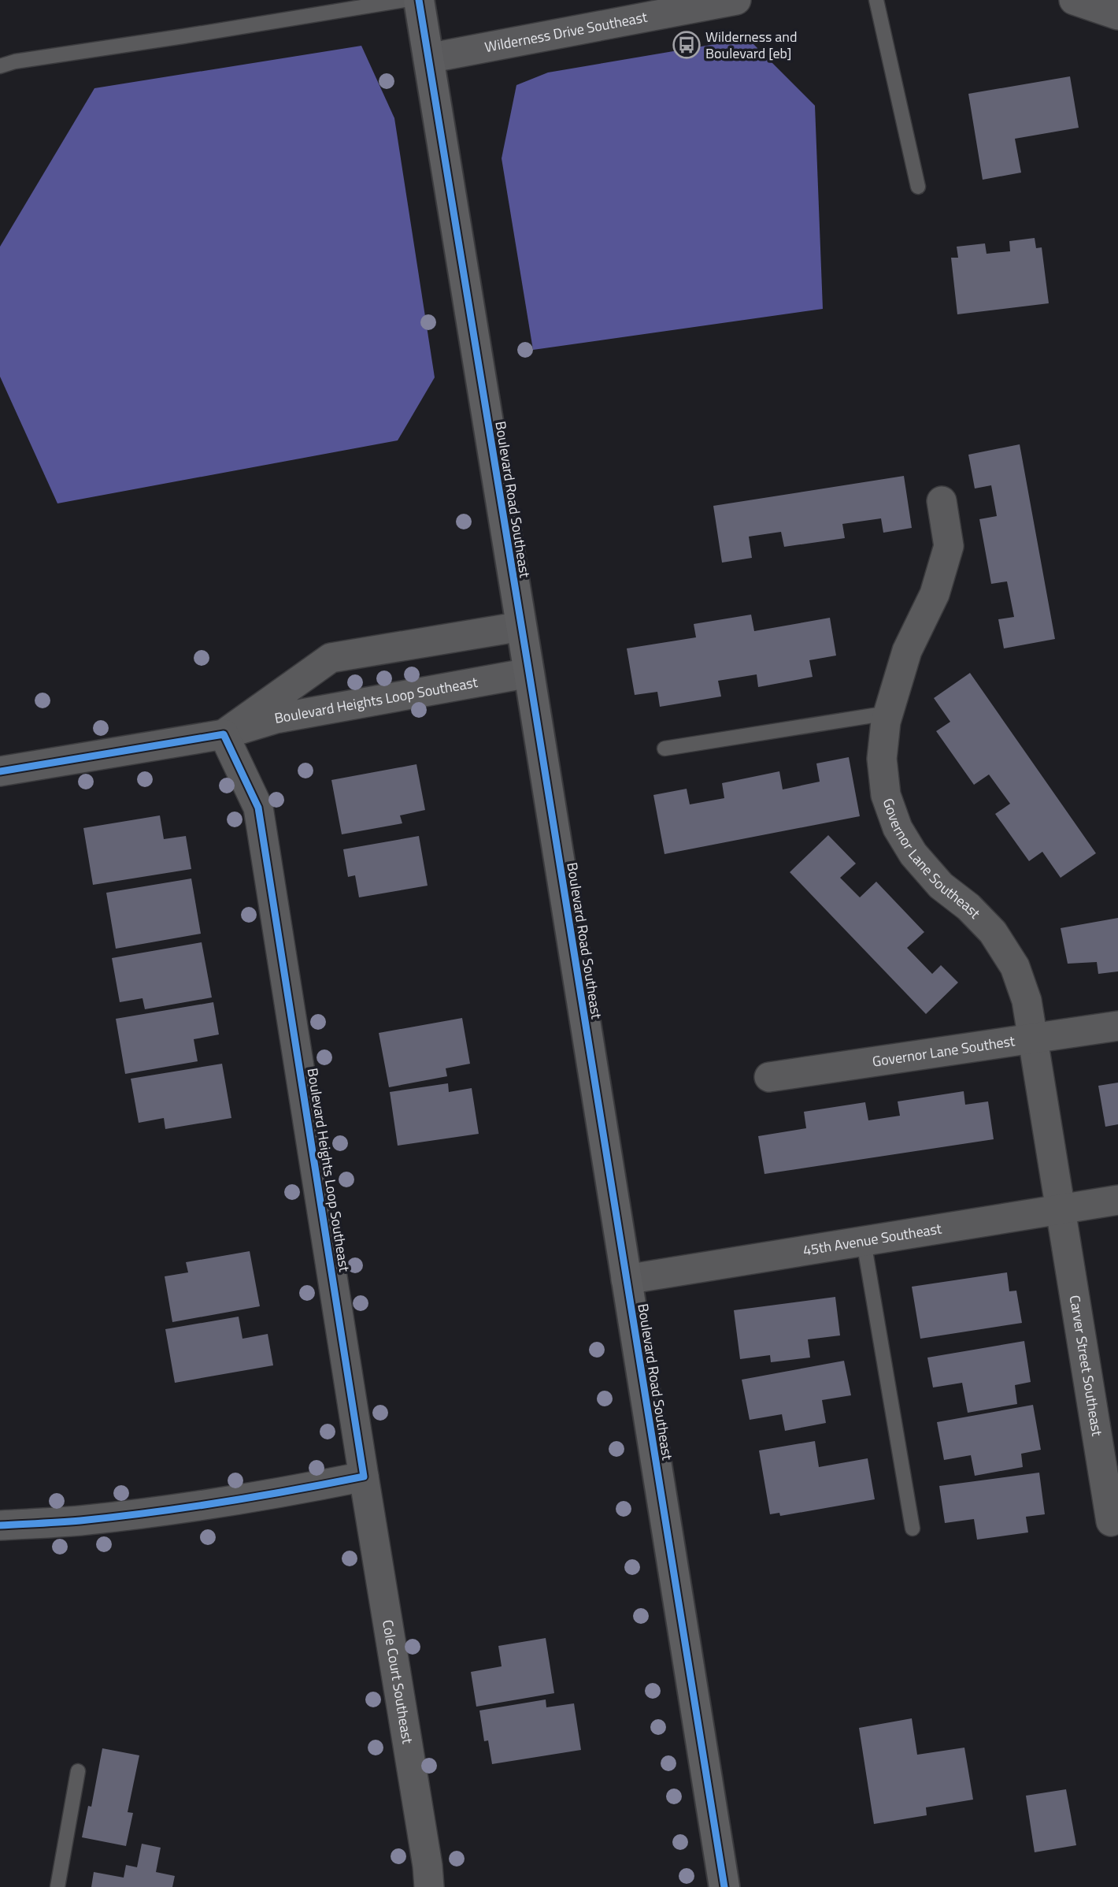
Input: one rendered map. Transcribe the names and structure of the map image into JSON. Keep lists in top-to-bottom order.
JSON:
{
  "streets": {
    "street": [
      "Wilderness Drive Southeast",
      "Boulevard Road Southeast",
      "Boulevard Heights Loop Southeast",
      "Governor Lane Southeast",
      "Governor Lane Southest",
      "45th Avenue Southeast",
      "Carver Street Southeast",
      "Cole Court Southeast"
    ]
  },
  "crossings": [
    ["Wilderness Drive Southeast", "Boulevard Road Southeast"],
    ["Boulevard Road Southeast", "Boulevard Heights Loop Southeast"],
    ["Boulevard Road Southeast", "45th Avenue Southeast"],
    ["Boulevard Heights Loop Southeast", "Cole Court Southeast"],
    ["Governor Lane Southeast", "Governor Lane Southest"],
    ["Governor Lane Southeast", "45th Avenue Southeast"],
    ["Governor Lane Southeast", "Carver Street Southeast"],
    ["45th Avenue Southeast", "Carver Street Southeast"]
  ],
  "places": {
    "bus stop": ["Wilderness and Boulevard [eb]"]
  }
}
